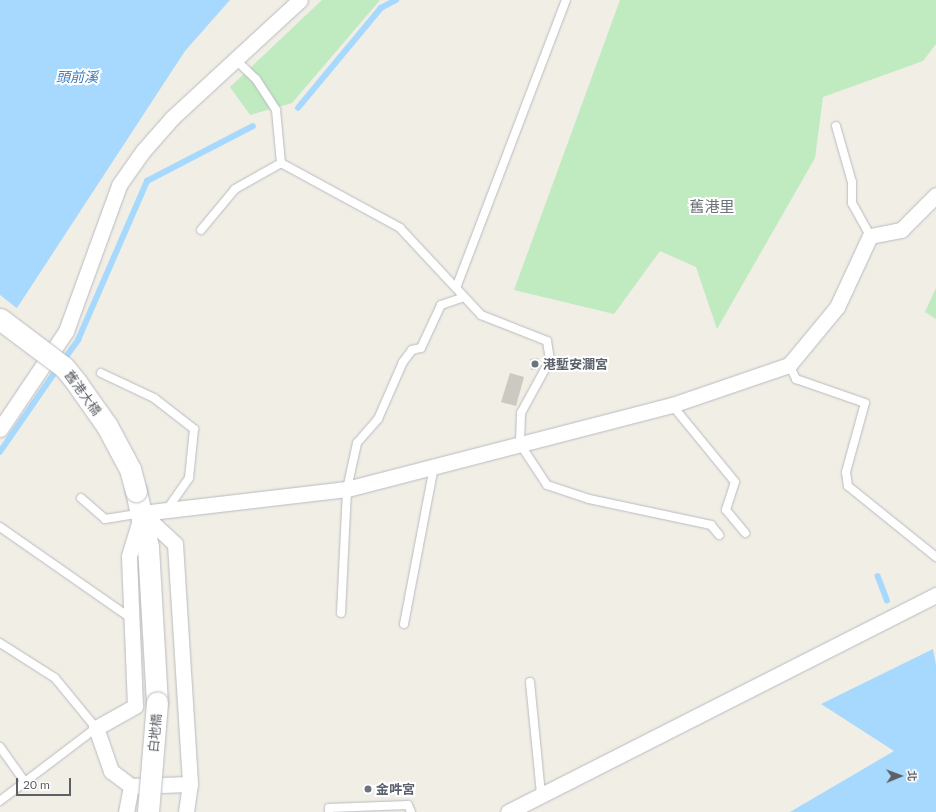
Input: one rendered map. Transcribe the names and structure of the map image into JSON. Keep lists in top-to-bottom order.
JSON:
{
  "streets": {
    "main road": ["舊港大橋", "白地橋"]
  },
  "crossings": [
    ["舊港大橋", "白地橋"]
  ],
  "districts": ["舊港里"],
  "water": ["頭前溪"],
  "places": ["港塹安瀾宮", "金吽宮"],
  "scale_bar": "20 m",
  "north": "right"
}
